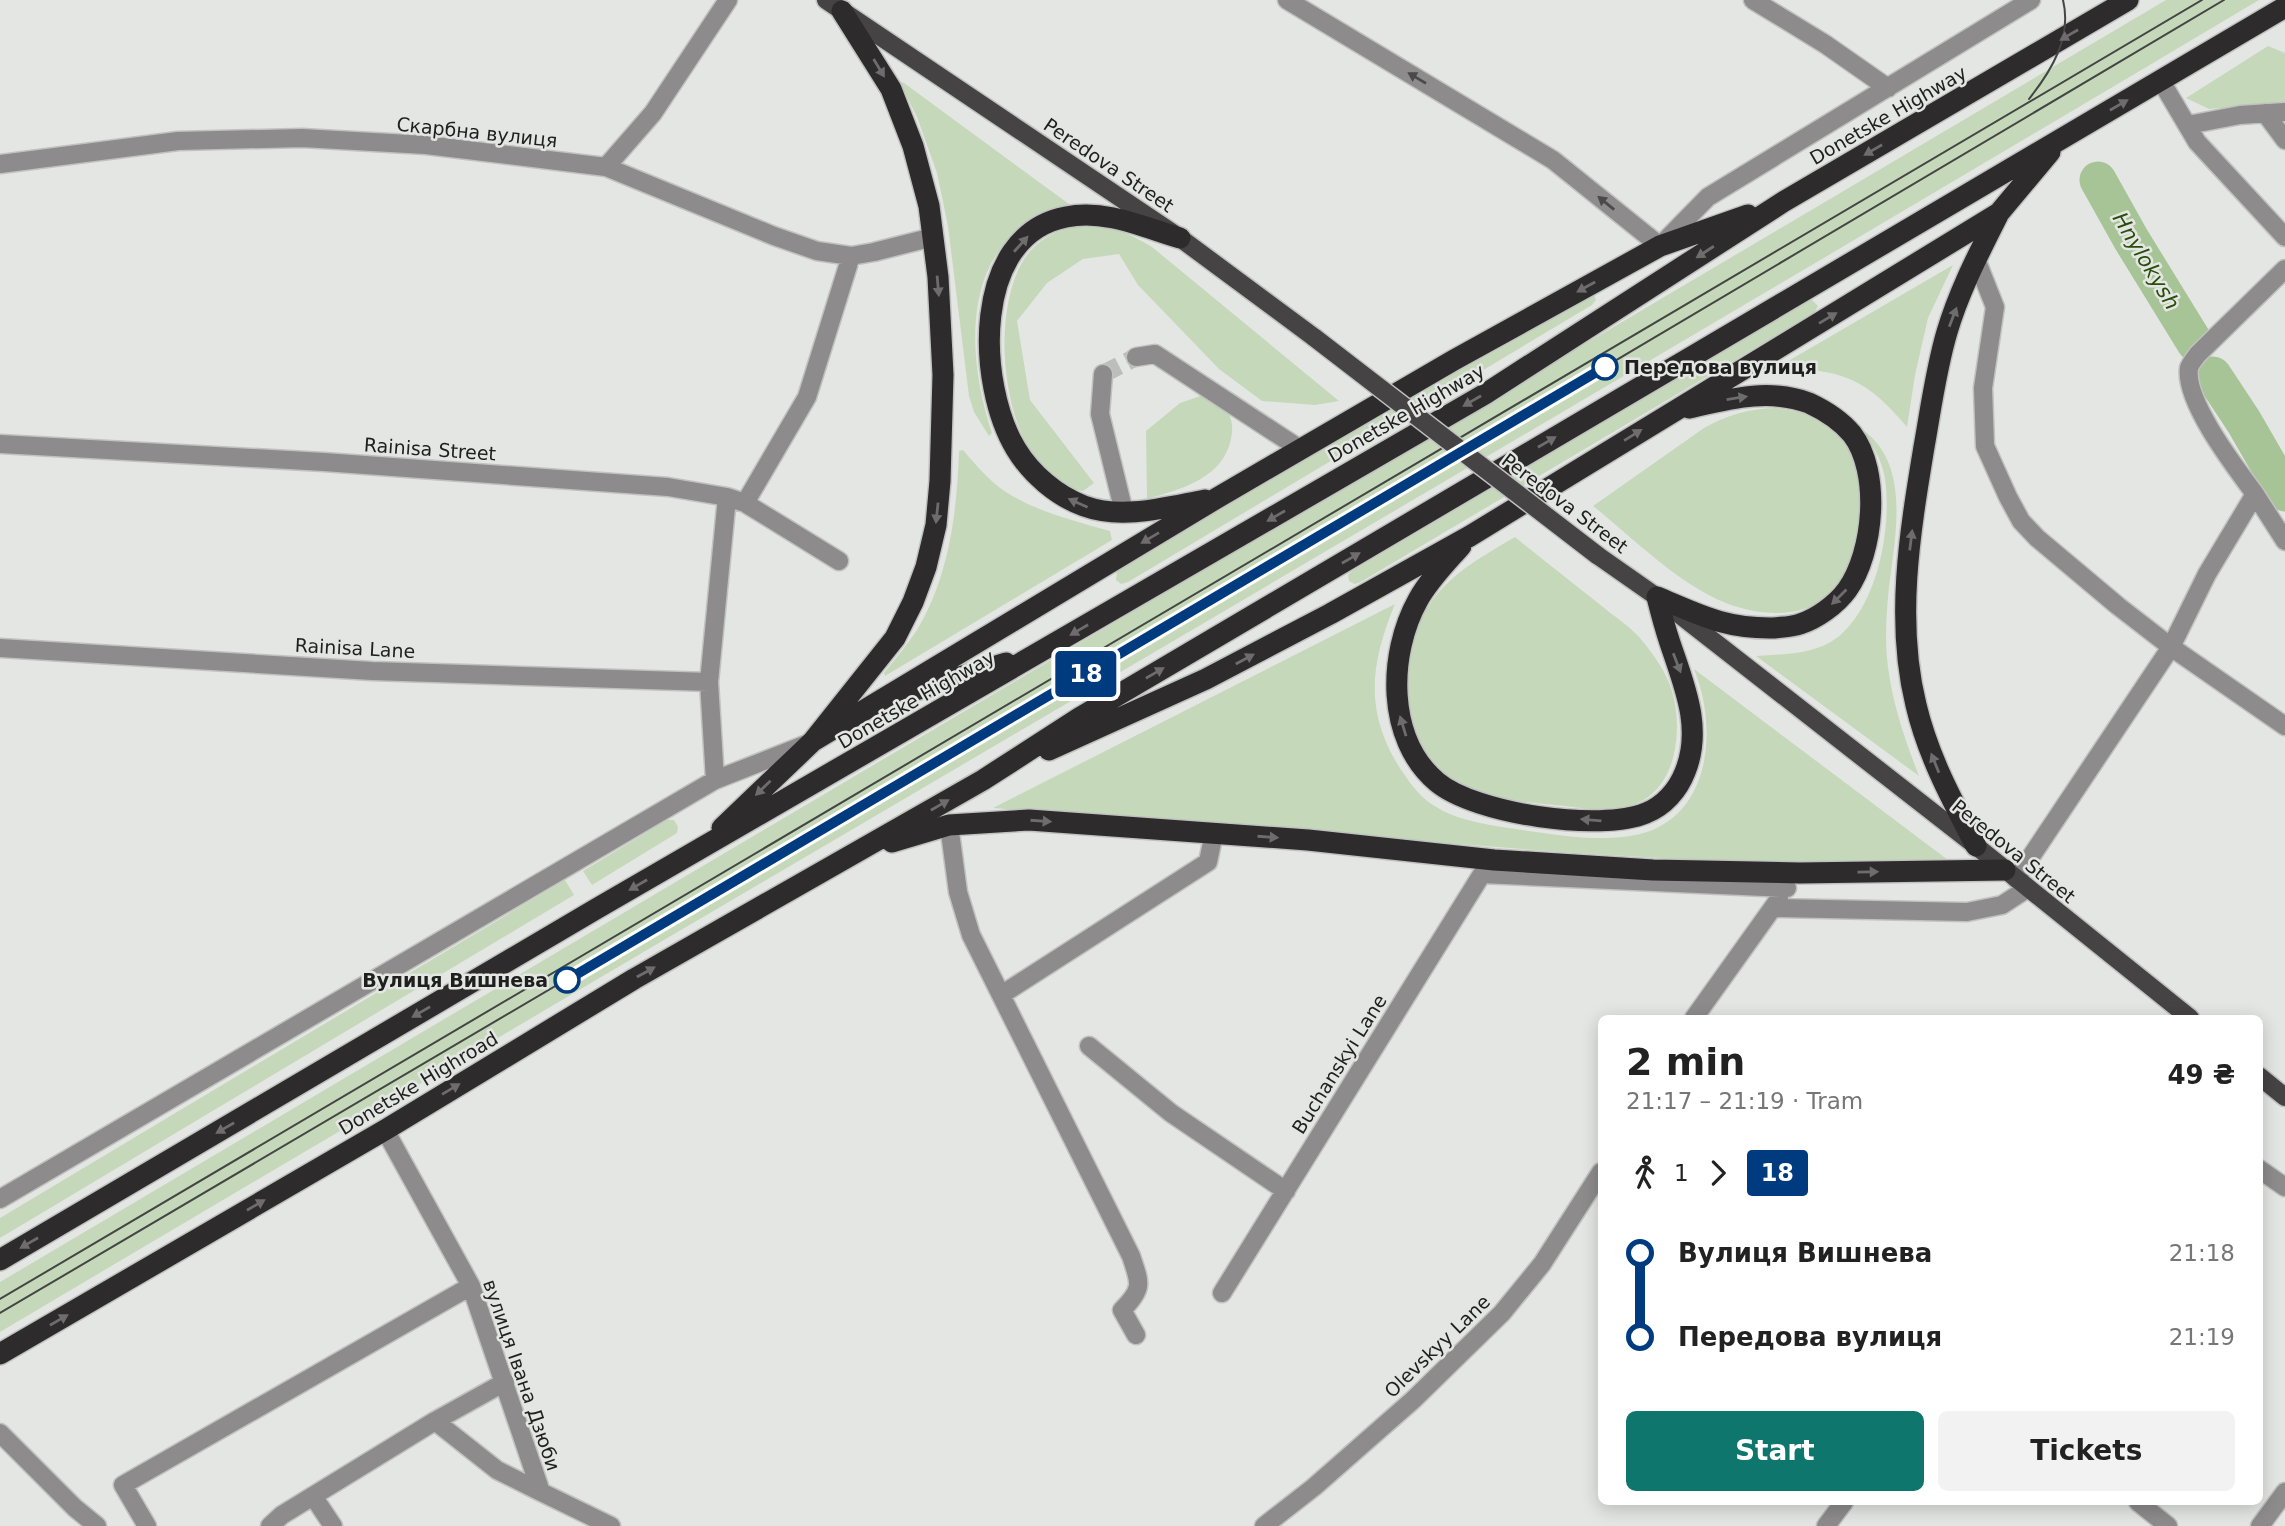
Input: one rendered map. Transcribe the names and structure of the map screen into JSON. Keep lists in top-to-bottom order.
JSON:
{
  "streets": {
    "highway": ["Donetske Highway", "Donetske Highroad"],
    "main road": ["Peredova Street"],
    "street": [
      "Скарбна вулиця",
      "Rainisa Street",
      "Rainisa Lane",
      "Buchanskyi Lane",
      "Olevskyy Lane",
      "вулиця Івана Дзюби"
    ]
  },
  "crossings": [
    ["Donetske Highroad", "вулиця Івана Дзюби"]
  ],
  "water": ["Hnylokysh"],
  "places": ["Передова вулиця", "Вулиця Вишнева"],
  "lines": ["tram line 18"],
  "page": {
    "on_map": "18",
    "heading": ["2 min", "21:17 – 21:19 · Tram", "49 ₴"],
    "legs": ["1", "18"],
    "list": [
      {
        "name": "Вулиця Вишнева",
        "value": "21:18"
      },
      {
        "name": "Передова вулиця",
        "value": "21:19"
      }
    ],
    "buttons": ["Start", "Tickets"]
  }
}
